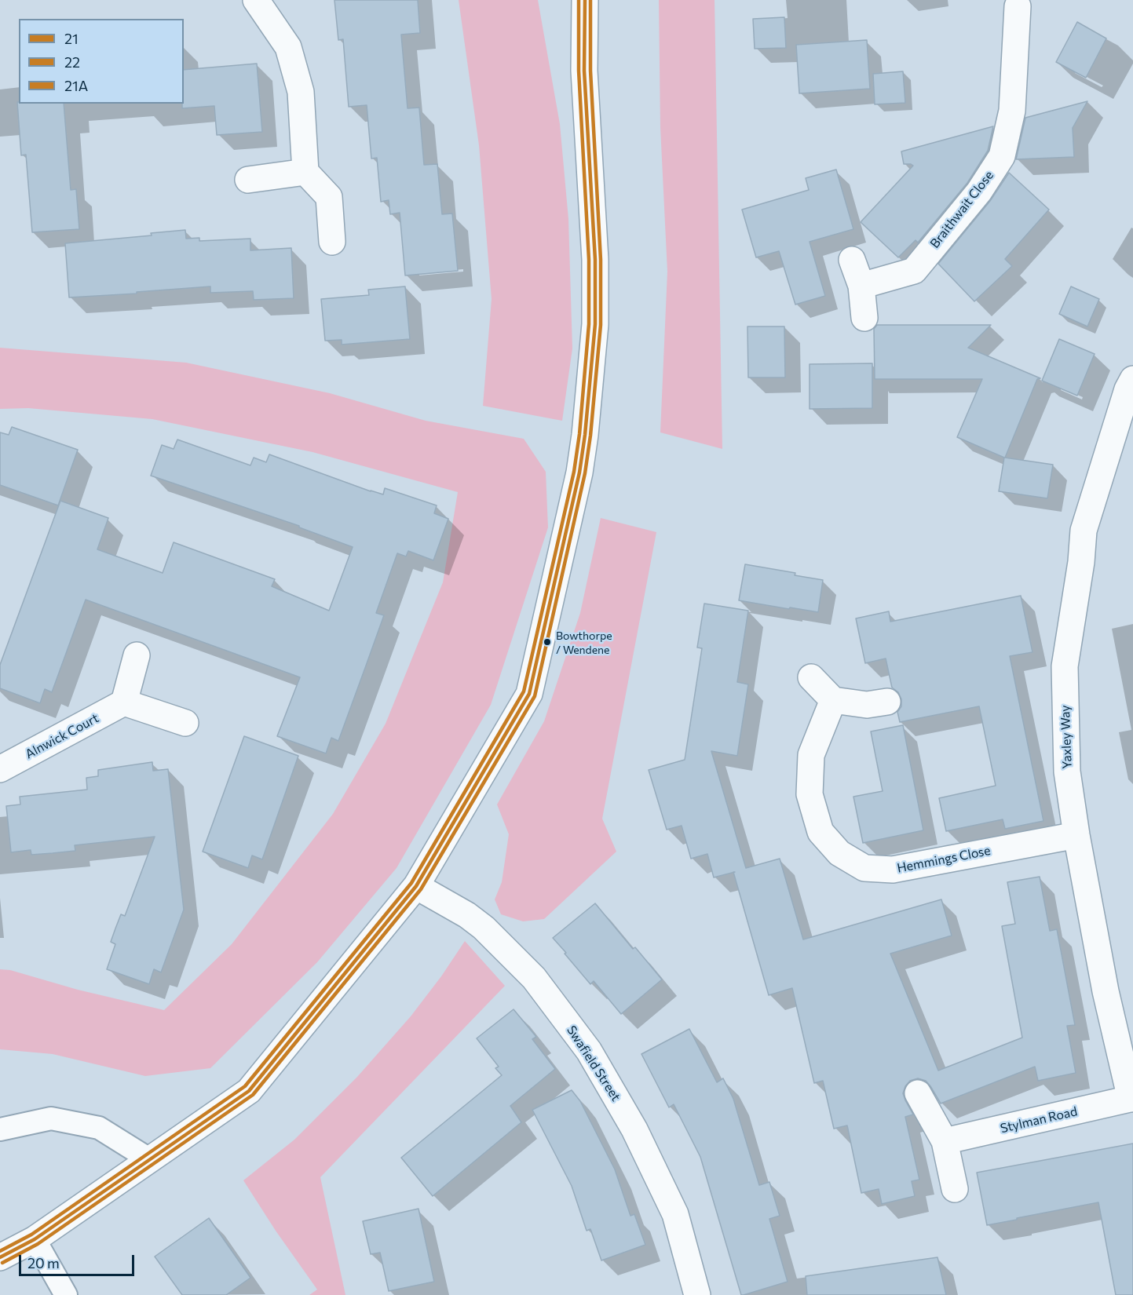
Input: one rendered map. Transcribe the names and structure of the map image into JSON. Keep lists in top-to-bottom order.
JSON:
{
  "streets": {
    "street": [
      "Braithwait Close",
      "Alnwick Court",
      "Yaxley Way",
      "Hemmings Close",
      "Swafield Street",
      "Stylman Road"
    ]
  },
  "crossings": [
    ["Yaxley Way", "Hemmings Close"],
    ["Yaxley Way", "Stylman Road"]
  ],
  "places": ["Bowthorpe / Wendene"],
  "lines": ["transit line 21", "transit line 22", "transit line 21A"],
  "legend": ["21", "22", "21A"],
  "scale_bar": "20 m"
}
